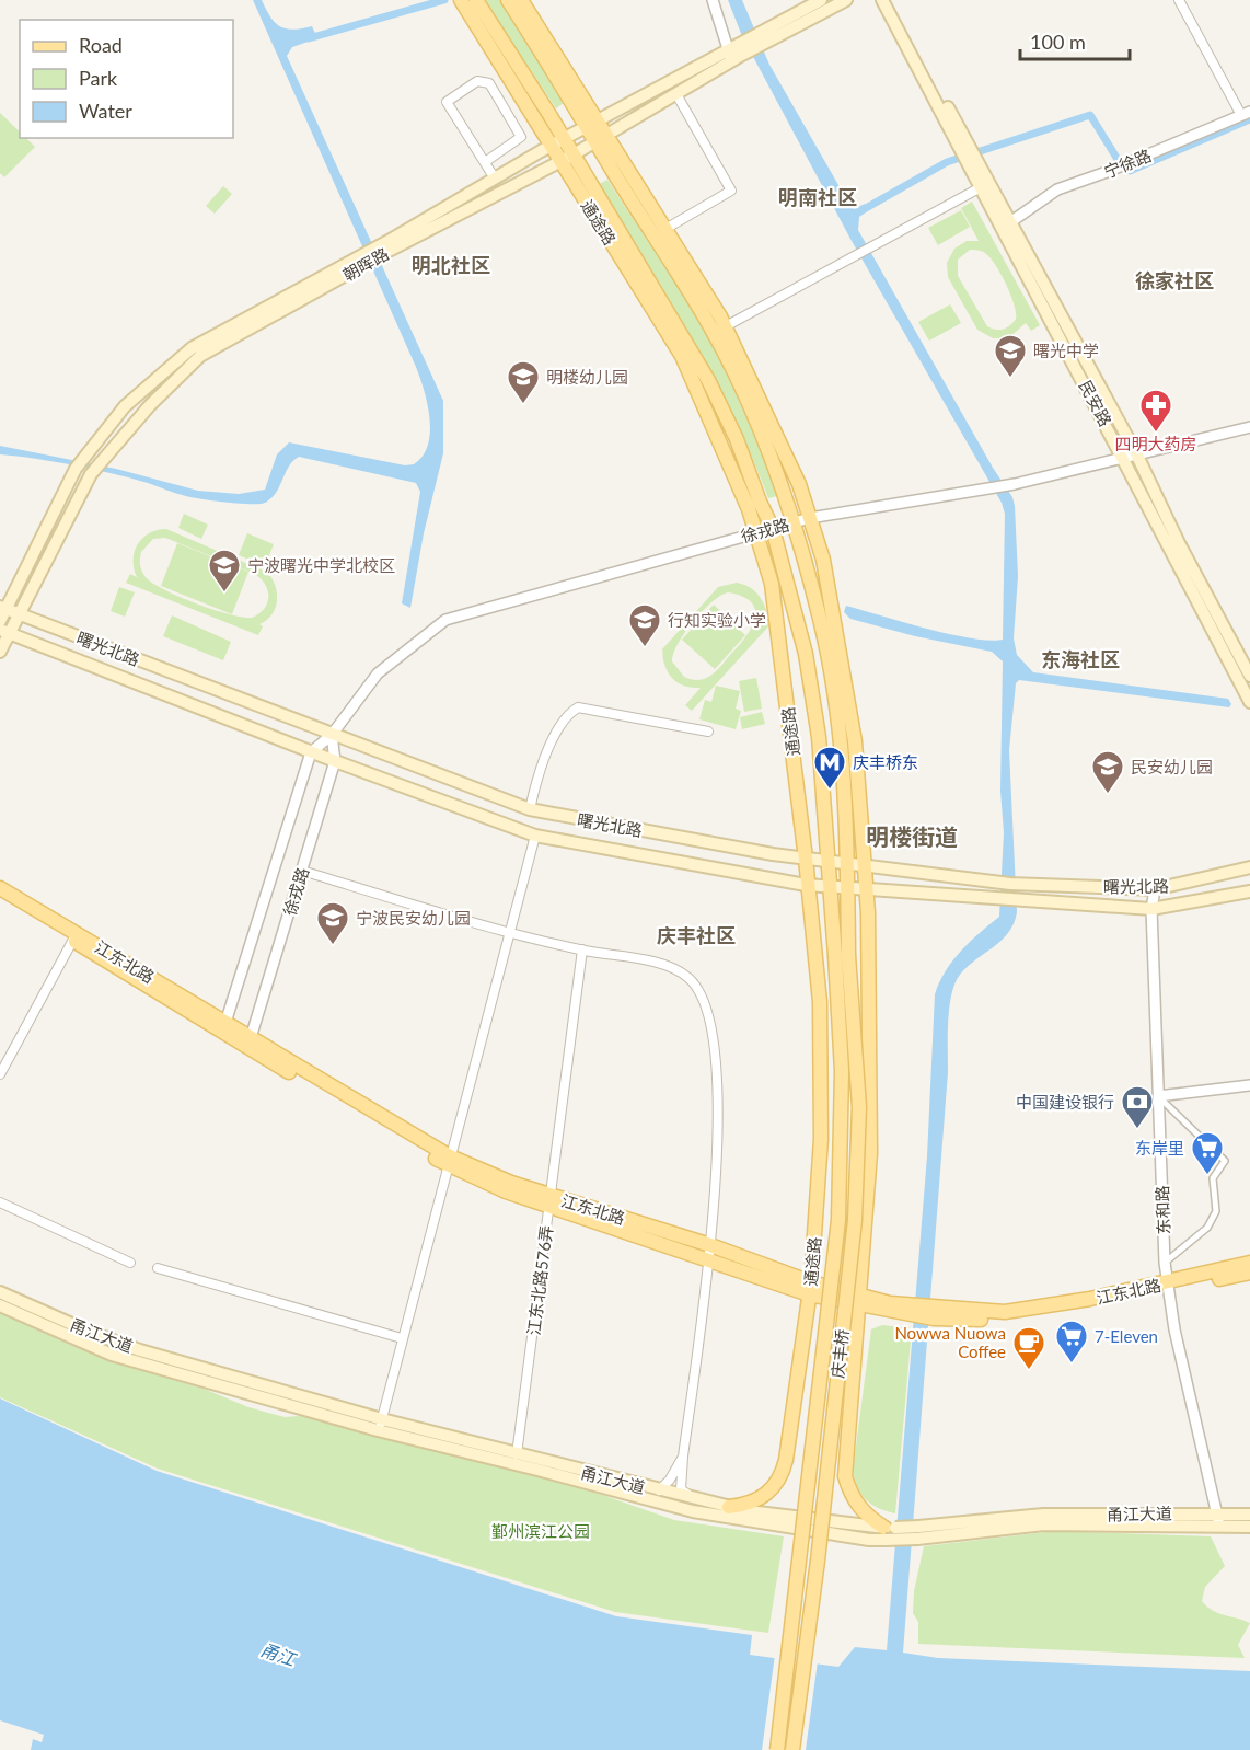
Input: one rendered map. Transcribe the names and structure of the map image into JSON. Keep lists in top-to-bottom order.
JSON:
{
  "streets": {
    "main road": [
      "通途路",
      "朝晖路",
      "民安路",
      "曙光北路",
      "江东北路",
      "甬江大道",
      "庆丰桥"
    ],
    "street": [
      "宁徐路",
      "徐戎路",
      "东和路",
      "江东北路576弄"
    ]
  },
  "crossings": [
    ["宁徐路", "民安路"],
    ["通途路", "朝晖路"],
    ["通途路", "徐戎路"],
    ["通途路", "曙光北路"],
    ["通途路", "江东北路"],
    ["通途路", "甬江大道"],
    ["通途路", "庆丰桥"],
    ["朝晖路", "曙光北路"],
    ["民安路", "徐戎路"],
    ["徐戎路", "曙光北路"],
    ["徐戎路", "江东北路"],
    ["曙光北路", "东和路"],
    ["江东北路", "东和路"],
    ["江东北路", "江东北路576弄"],
    ["东和路", "甬江大道"],
    ["江东北路576弄", "甬江大道"]
  ],
  "districts": [
    "明南社区",
    "明北社区",
    "徐家社区",
    "东海社区",
    "明楼街道",
    "庆丰社区"
  ],
  "water": ["甬江"],
  "parks": ["鄞州滨江公园"],
  "places": {
    "school or university": [
      "曙光中学",
      "明楼幼儿园",
      "宁波曙光中学北校区",
      "行知实验小学",
      "民安幼儿园",
      "宁波民安幼儿园"
    ],
    "pharmacy": ["四明大药房"],
    "metro station": ["庆丰桥东"],
    "bank": ["中国建设银行"],
    "supermarket": ["东岸里", "7-Eleven"],
    "cafe": ["Nowwa Nuowa Coffee"]
  },
  "legend": ["Road", "Park", "Water"],
  "scale_bar": "100 m"
}
